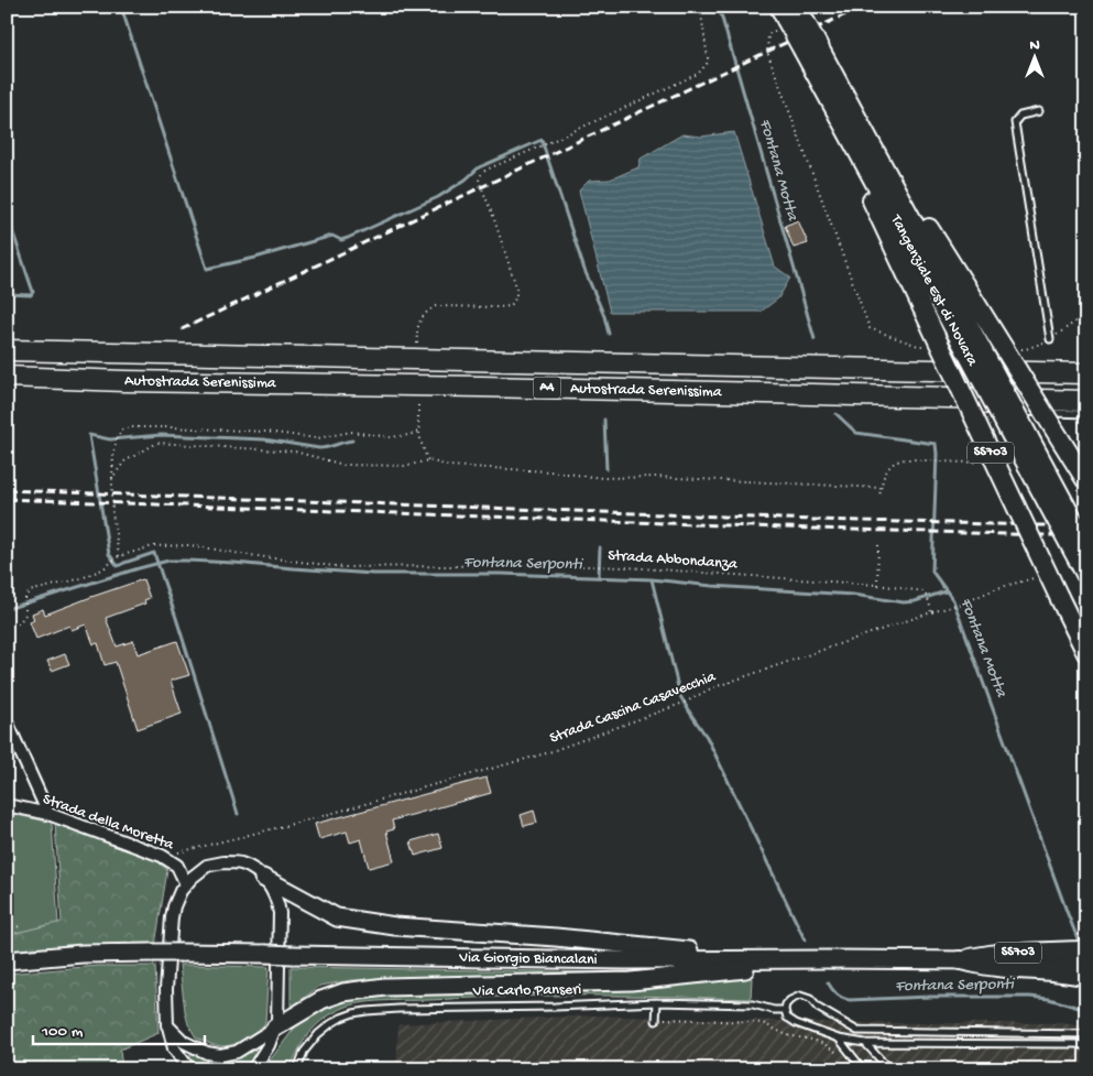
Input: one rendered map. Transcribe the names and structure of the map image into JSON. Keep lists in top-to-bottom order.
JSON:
{
  "streets": {
    "highway": [
      "Tangenziale Est di Novara",
      "Autostrada Serenissima",
      "A4",
      "SS703"
    ],
    "main road": ["Via Giorgio Biancalani"],
    "street": ["Strada della Moretta"],
    "lane": ["Via Carlo Panseri"],
    "path": ["Strada Abbondanza", "Strada Cascina Casavecchia"]
  },
  "crossings": [
    ["Tangenziale Est di Novara", "SS703"],
    ["SS703", "Via Giorgio Biancalani"],
    ["Strada Abbondanza", "Strada Cascina Casavecchia"],
    ["Strada Cascina Casavecchia", "Strada della Moretta"]
  ],
  "water": ["Fontana Motta", "Fontana Serponti"],
  "scale_bar": "100 m",
  "north": "top"
}
